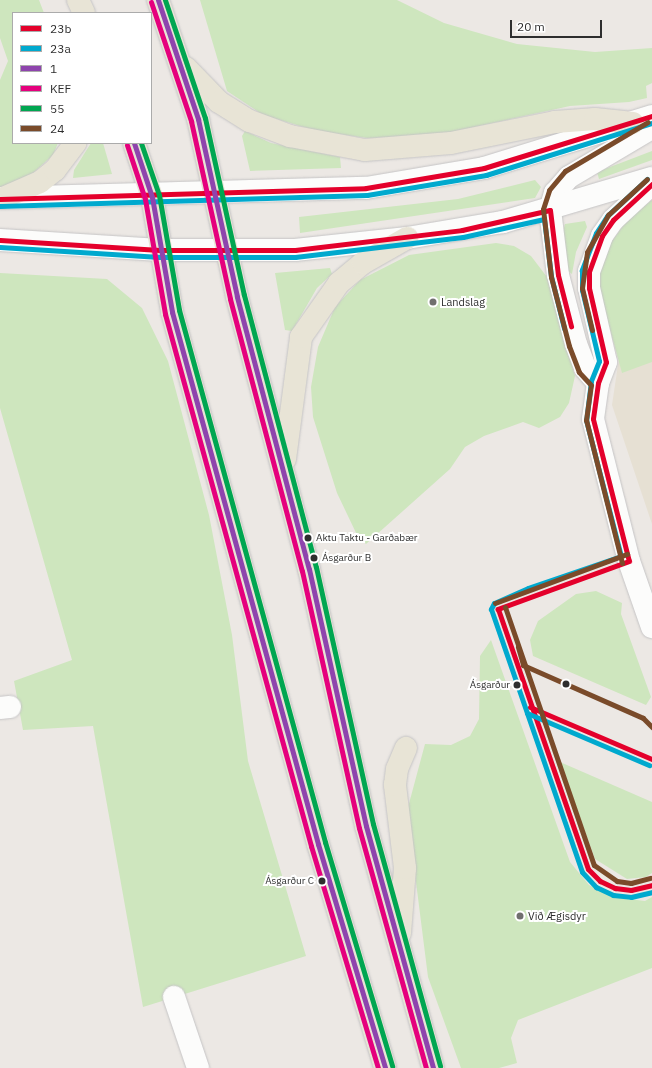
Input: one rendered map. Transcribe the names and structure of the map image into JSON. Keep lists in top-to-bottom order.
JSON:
{
  "places": [
    "Landslag",
    "Aktu Taktu - Garðabær",
    "Ásgarður B",
    "Ásgarður",
    "Ásgarður C",
    "Við Ægisdyr"
  ],
  "lines": [
    "transit line 1",
    "transit line 55",
    "transit line KEF",
    "transit line 23b",
    "transit line 24",
    "transit line 23a"
  ],
  "legend": [
    "23b",
    "23a",
    "1",
    "KEF",
    "55",
    "24"
  ],
  "scale_bar": "20 m"
}
